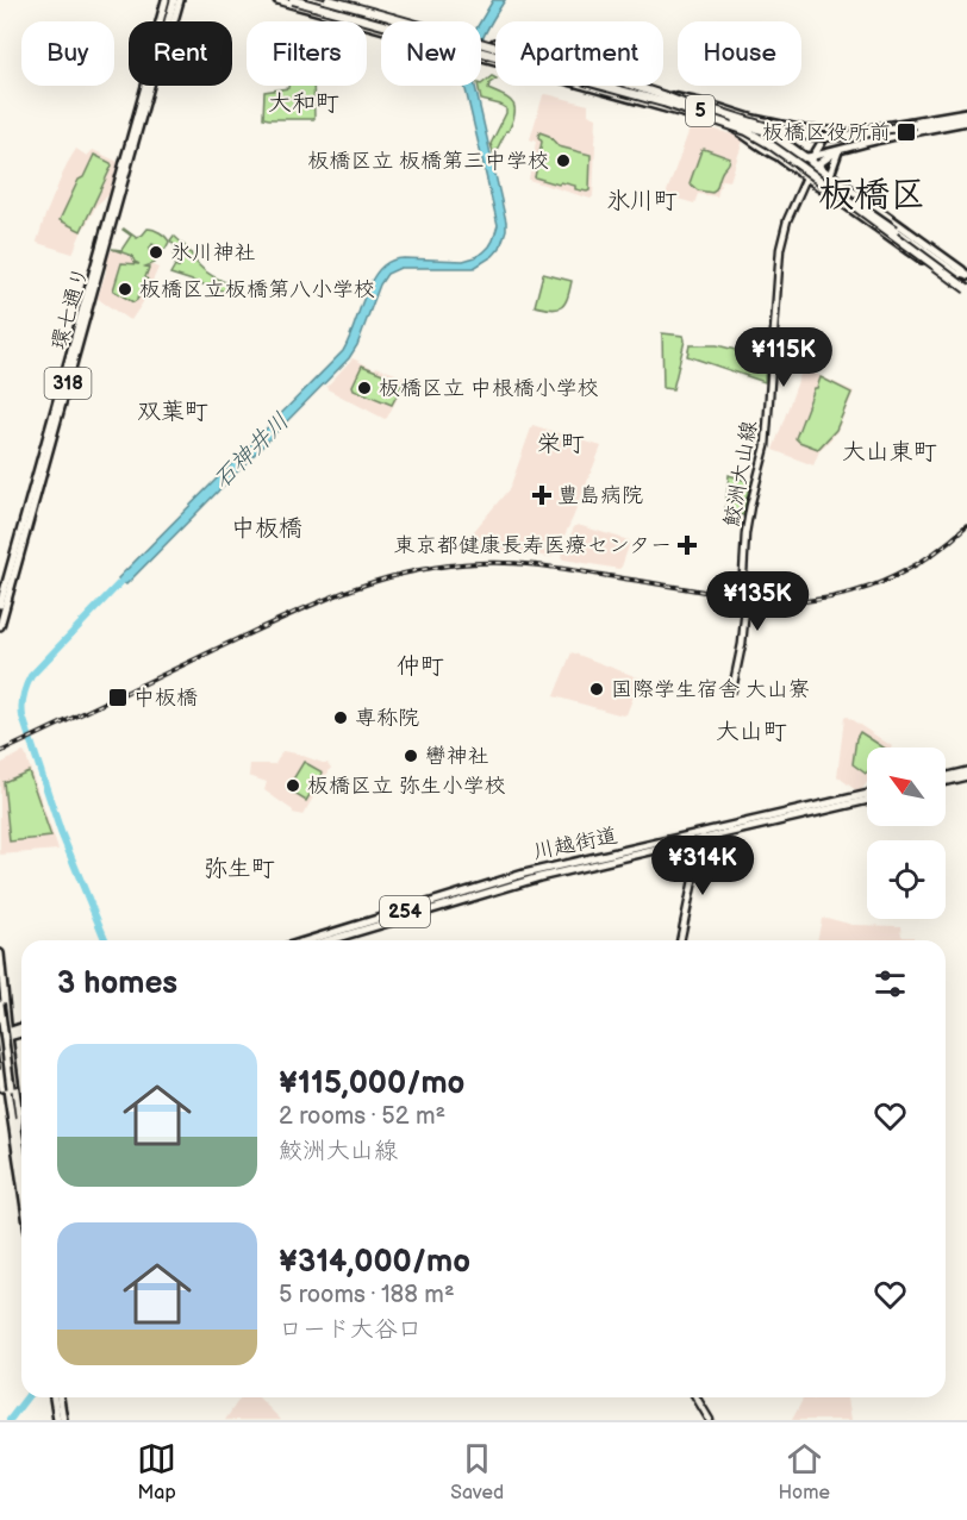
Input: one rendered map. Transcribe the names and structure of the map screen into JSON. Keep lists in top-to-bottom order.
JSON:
{
  "streets": {
    "highway": ["5"],
    "main road": [
      "環七通り",
      "318",
      "鮫洲大山線",
      "川越街道",
      "254"
    ]
  },
  "districts": [
    "大和町",
    "板橋区",
    "氷川町",
    "双葉町",
    "栄町",
    "大山東町",
    "中板橋",
    "仲町",
    "大山町",
    "弥生町"
  ],
  "water": ["石神井川"],
  "places": {
    "transit": ["板橋区役所前", "中板橋"],
    "other": [
      "板橋区立 板橋第三中学校",
      "氷川神社",
      "板橋区立板橋第八小学校",
      "板橋区立 中根橋小学校",
      "国際学生宿舎 大山寮",
      "専称院",
      "轡神社",
      "板橋区立 弥生小学校"
    ],
    "health": ["豊島病院", "東京都健康長寿医療センター"]
  },
  "north": "top left",
  "page": {
    "chip": [
      "Buy",
      "Rent",
      "Filters",
      "New",
      "Apartment",
      "House"
    ],
    "price": ["¥115K", "¥135K", "¥314K"],
    "heading": "3 homes",
    "list": [
      {
        "name": "¥115,000/mo",
        "note": "2 rooms · 52 m² · 鮫洲大山線"
      },
      {
        "name": "¥314,000/mo",
        "note": "5 rooms · 188 m² · ロード大谷口"
      }
    ],
    "tabs": ["Map", "Saved", "Home"]
  }
}
